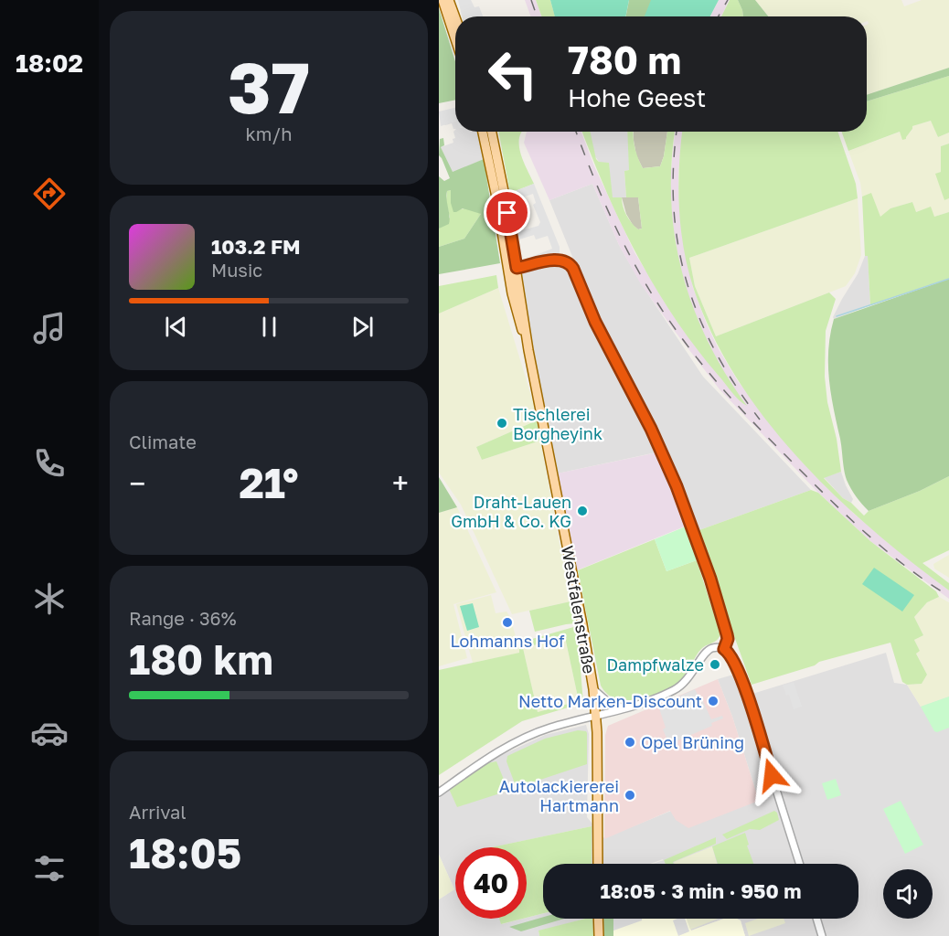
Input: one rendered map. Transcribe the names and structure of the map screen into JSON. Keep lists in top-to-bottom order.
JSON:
{
  "streets": {
    "main road": ["Westfalenstraße"]
  },
  "places": [
    "Tischlerei Borgheyink",
    "Draht-Lauen GmbH & Co. KG",
    "Lohmanns Hof",
    "Dampfwalze",
    "Netto Marken-Discount",
    "Opel Brüning",
    "Autolackiererei Hartmann"
  ],
  "page": {
    "tabs": "18:02",
    "tile": [
      ["37", "km/h"],
      "Climate",
      ["Range · 36%", "180 km"],
      ["Arrival", "18:05"]
    ],
    "turn": ["780 m", "Hohe Geest"],
    "song": ["103.2 FM", "Music"],
    "heat": ["−", "21°", "+"],
    "limit": "40",
    "trip": "18:05 · 3 min · 950 m"
  }
}
